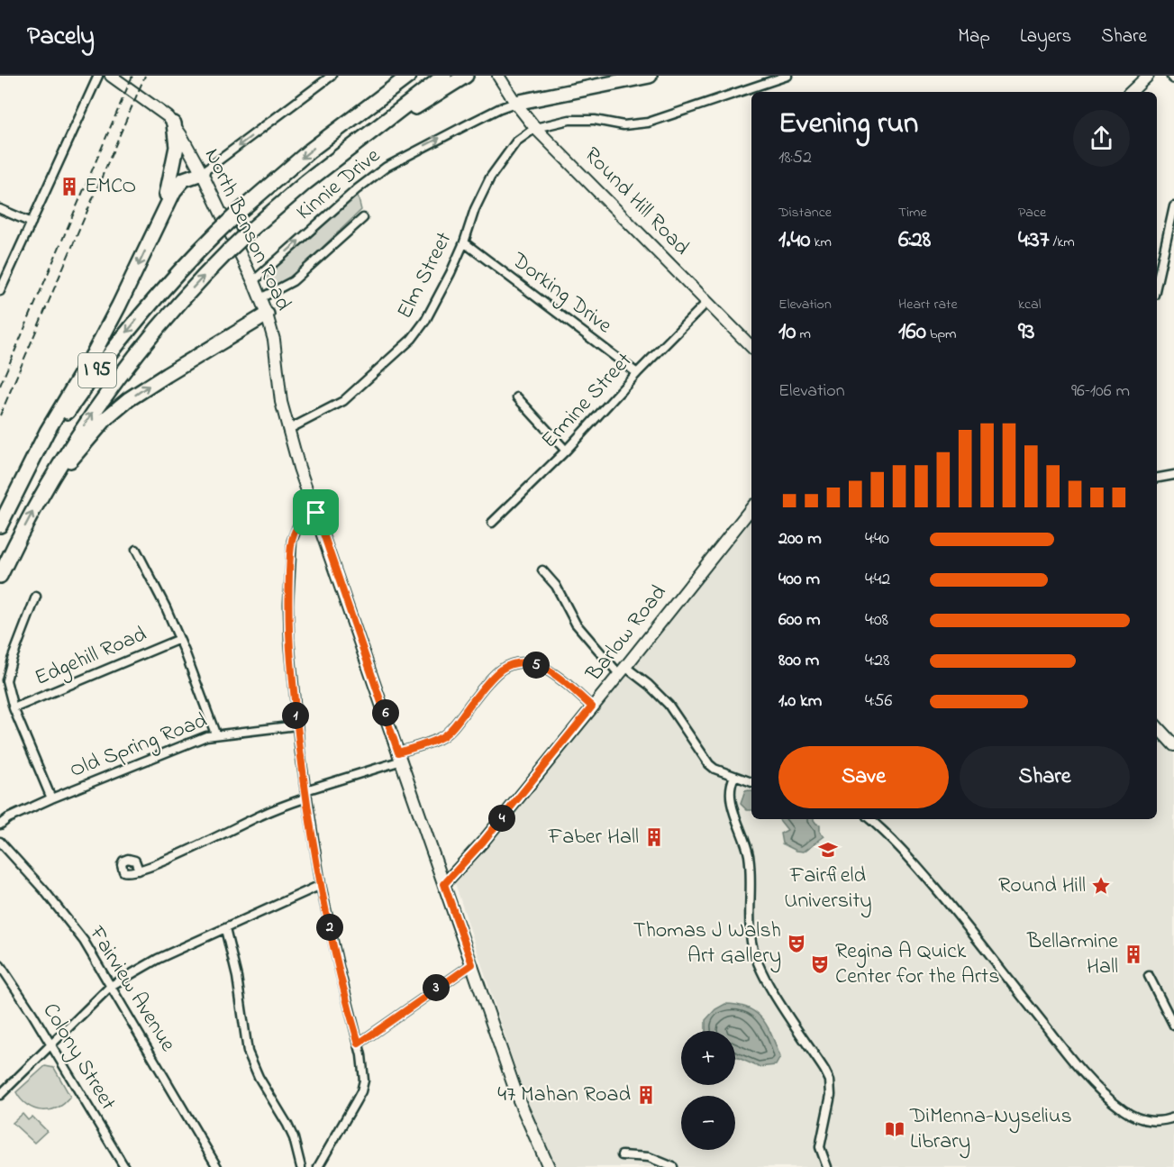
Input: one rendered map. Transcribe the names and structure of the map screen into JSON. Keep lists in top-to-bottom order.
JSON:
{
  "streets": {
    "highway": ["I 95"],
    "main road": ["Round Hill Road", "North Benson Road", "Barlow Road"],
    "street": [
      "Kinnie Drive",
      "Elm Street",
      "Dorking Drive",
      "Ermine Street",
      "Edgehill Road",
      "Old Spring Road",
      "Fairview Avenue",
      "Colony Street"
    ]
  },
  "crossings": [
    ["Kinnie Drive", "Round Hill Road"],
    ["Kinnie Drive", "North Benson Road"],
    ["Round Hill Road", "Elm Street"],
    ["Round Hill Road", "Ermine Street"],
    ["North Benson Road", "Elm Street"],
    ["North Benson Road", "Barlow Road"],
    ["Elm Street", "Dorking Drive"],
    ["Dorking Drive", "Ermine Street"],
    ["Edgehill Road", "Old Spring Road"]
  ],
  "places": {
    "building": [
      "EMCO",
      "Faber Hall",
      "Bellarmine Hall",
      "47 Mahan Road"
    ],
    "school or university": ["Fairfield University"],
    "place": ["Round Hill"],
    "theatre": ["Thomas J Walsh Art Gallery", "Regina A Quick Center for the Arts"],
    "library": ["DiMenna-Nyselius Library"]
  },
  "page": {
    "header": "Pacely",
    "nav": ["Map", "Layers", "Share"],
    "heading": ["Evening run", "18:52"],
    "stats": [
      ["Distance", "1.40 km"],
      ["Time", "6:28"],
      ["Pace", "4:37 /km"],
      ["Elevation", "10 m"],
      ["Heart rate", "160 bpm"],
      ["kcal", "93"]
    ],
    "chart": ["Elevation", "96–106 m"],
    "list": [
      {
        "name": "200 m",
        "note": "4:40"
      },
      {
        "name": "400 m",
        "note": "4:42"
      },
      {
        "name": "600 m",
        "note": "4:08"
      },
      {
        "name": "800 m",
        "note": "4:28"
      },
      {
        "name": "1.0 km",
        "note": "4:56"
      }
    ],
    "pins": [
      "5",
      "6",
      "1",
      "4",
      "2",
      "3"
    ],
    "buttons": ["Save", "Share"],
    "map_buttons": ["+", "−"]
  }
}
